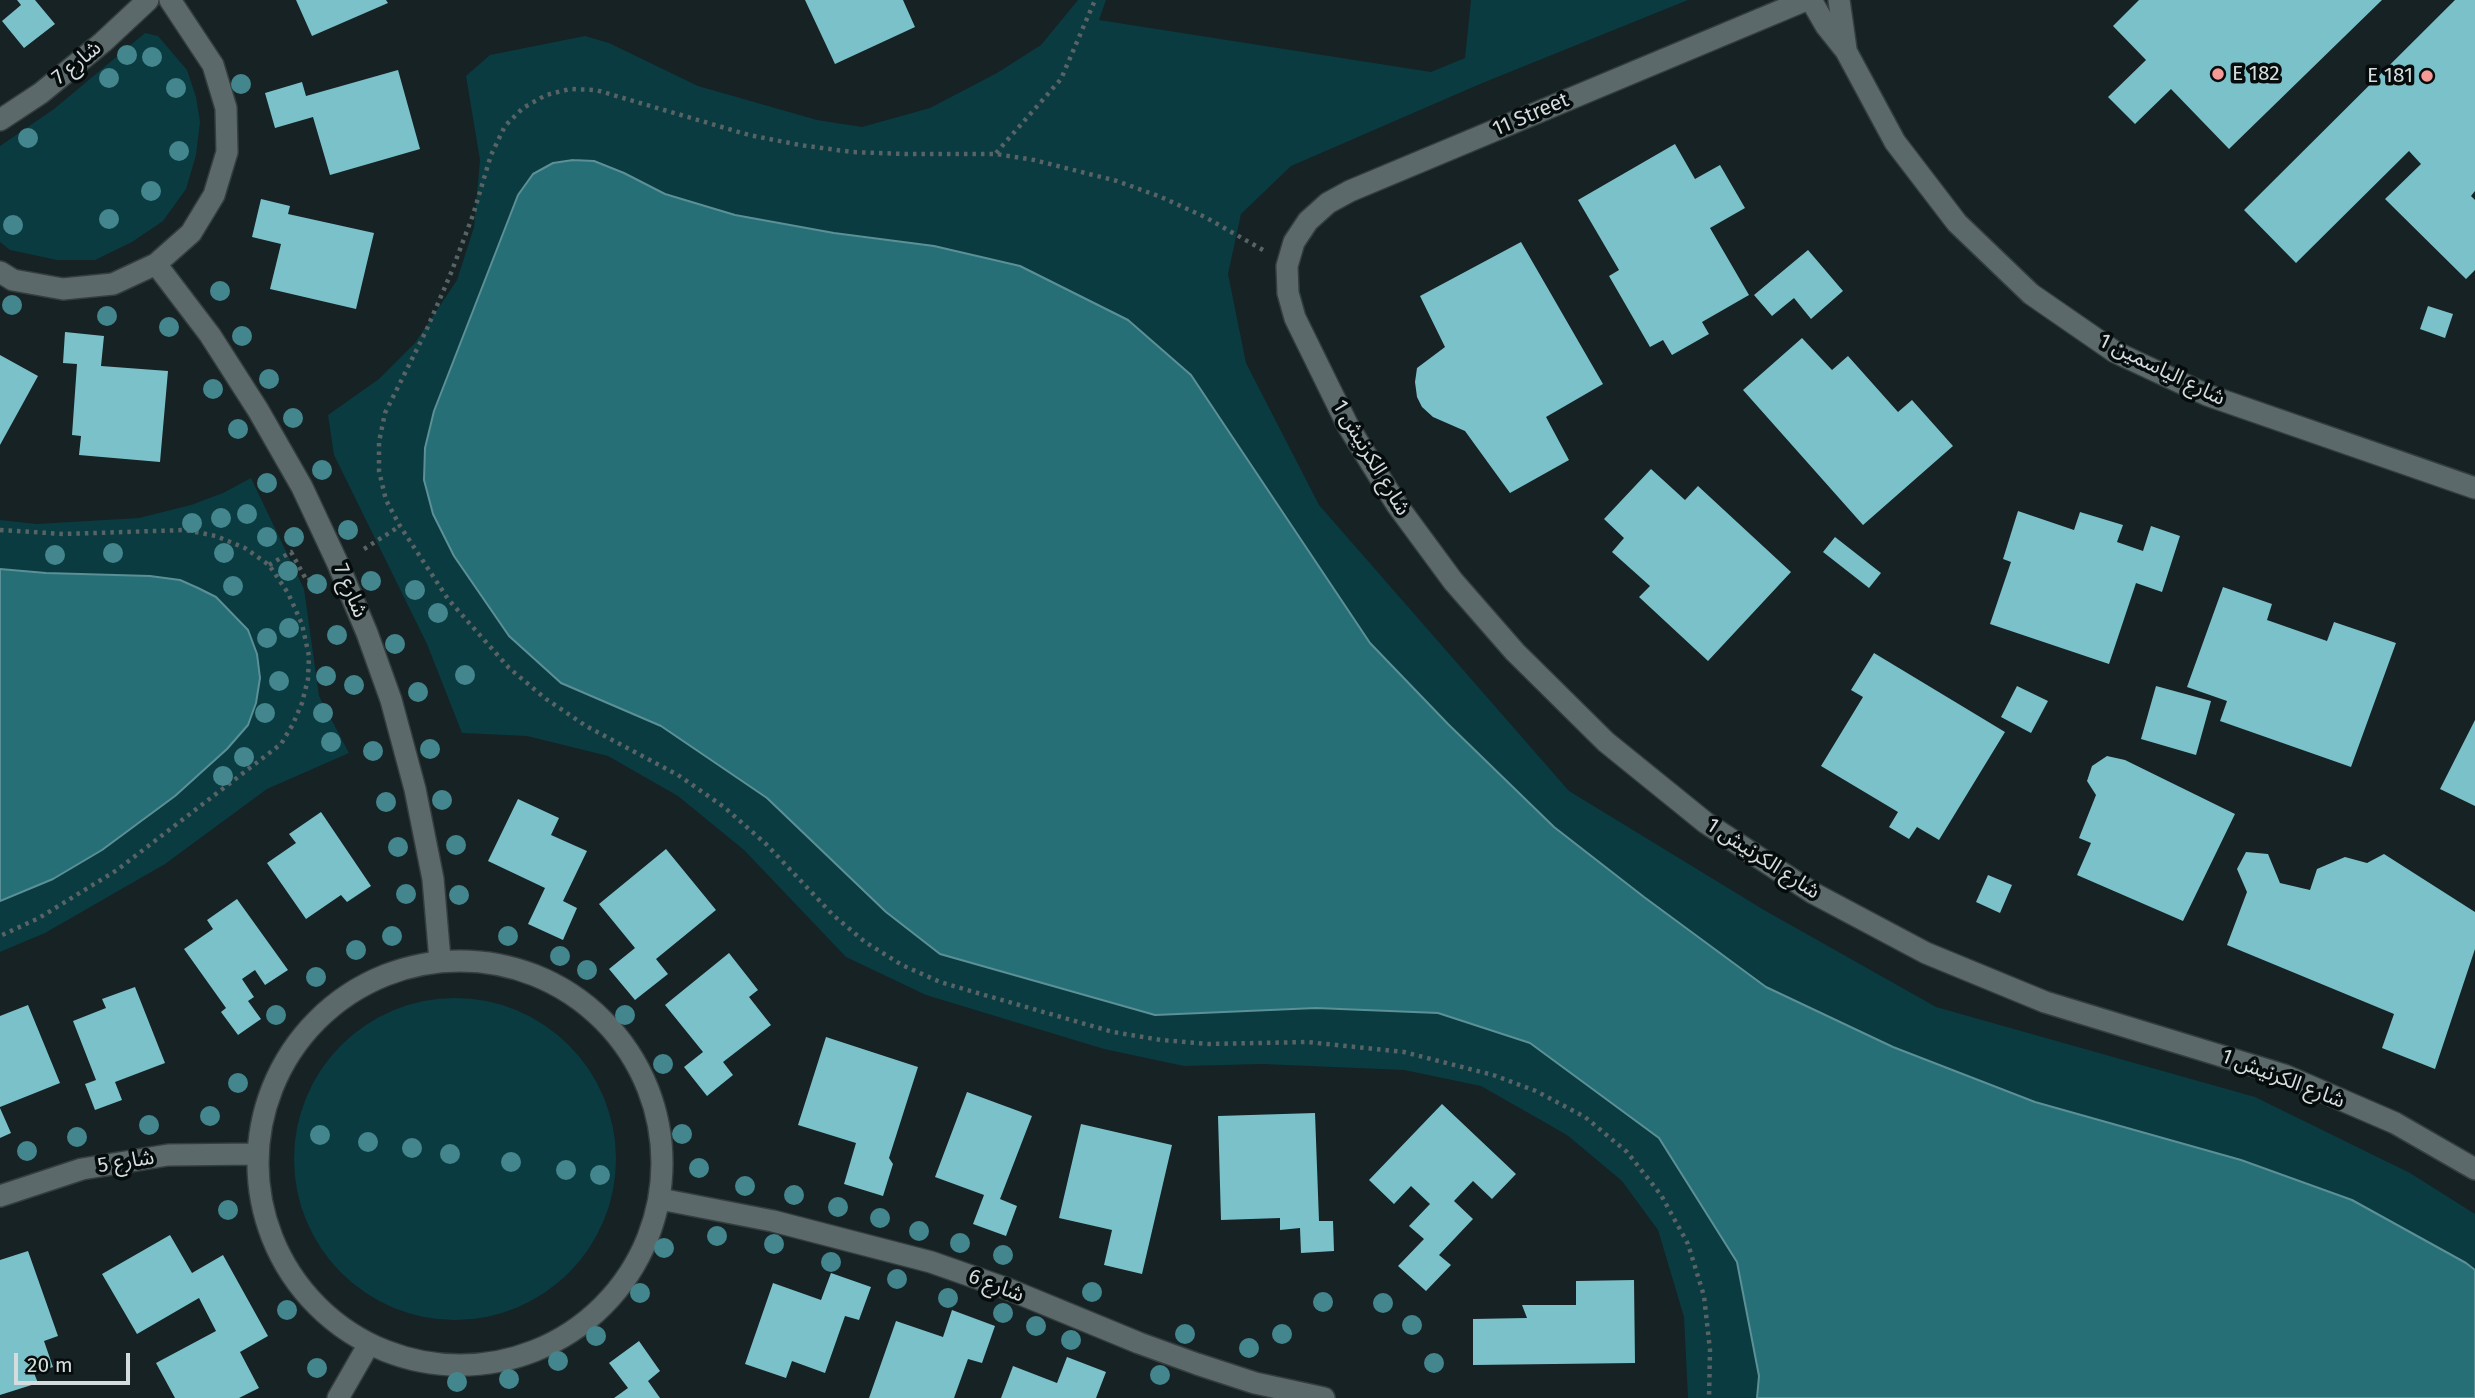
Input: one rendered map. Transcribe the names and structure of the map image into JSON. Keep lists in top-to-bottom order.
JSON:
{
  "streets": {
    "street": [
      "شارع 7",
      "11 Street",
      "شارع الياسمين 1",
      "شارع الكرنيش 1",
      "شارع 5",
      "شارع 6"
    ]
  },
  "crossings": [
    ["11 Street", "شارع الكرنيش 1"]
  ],
  "places": ["E 182", "E 181"],
  "scale_bar": "20 m"
}
